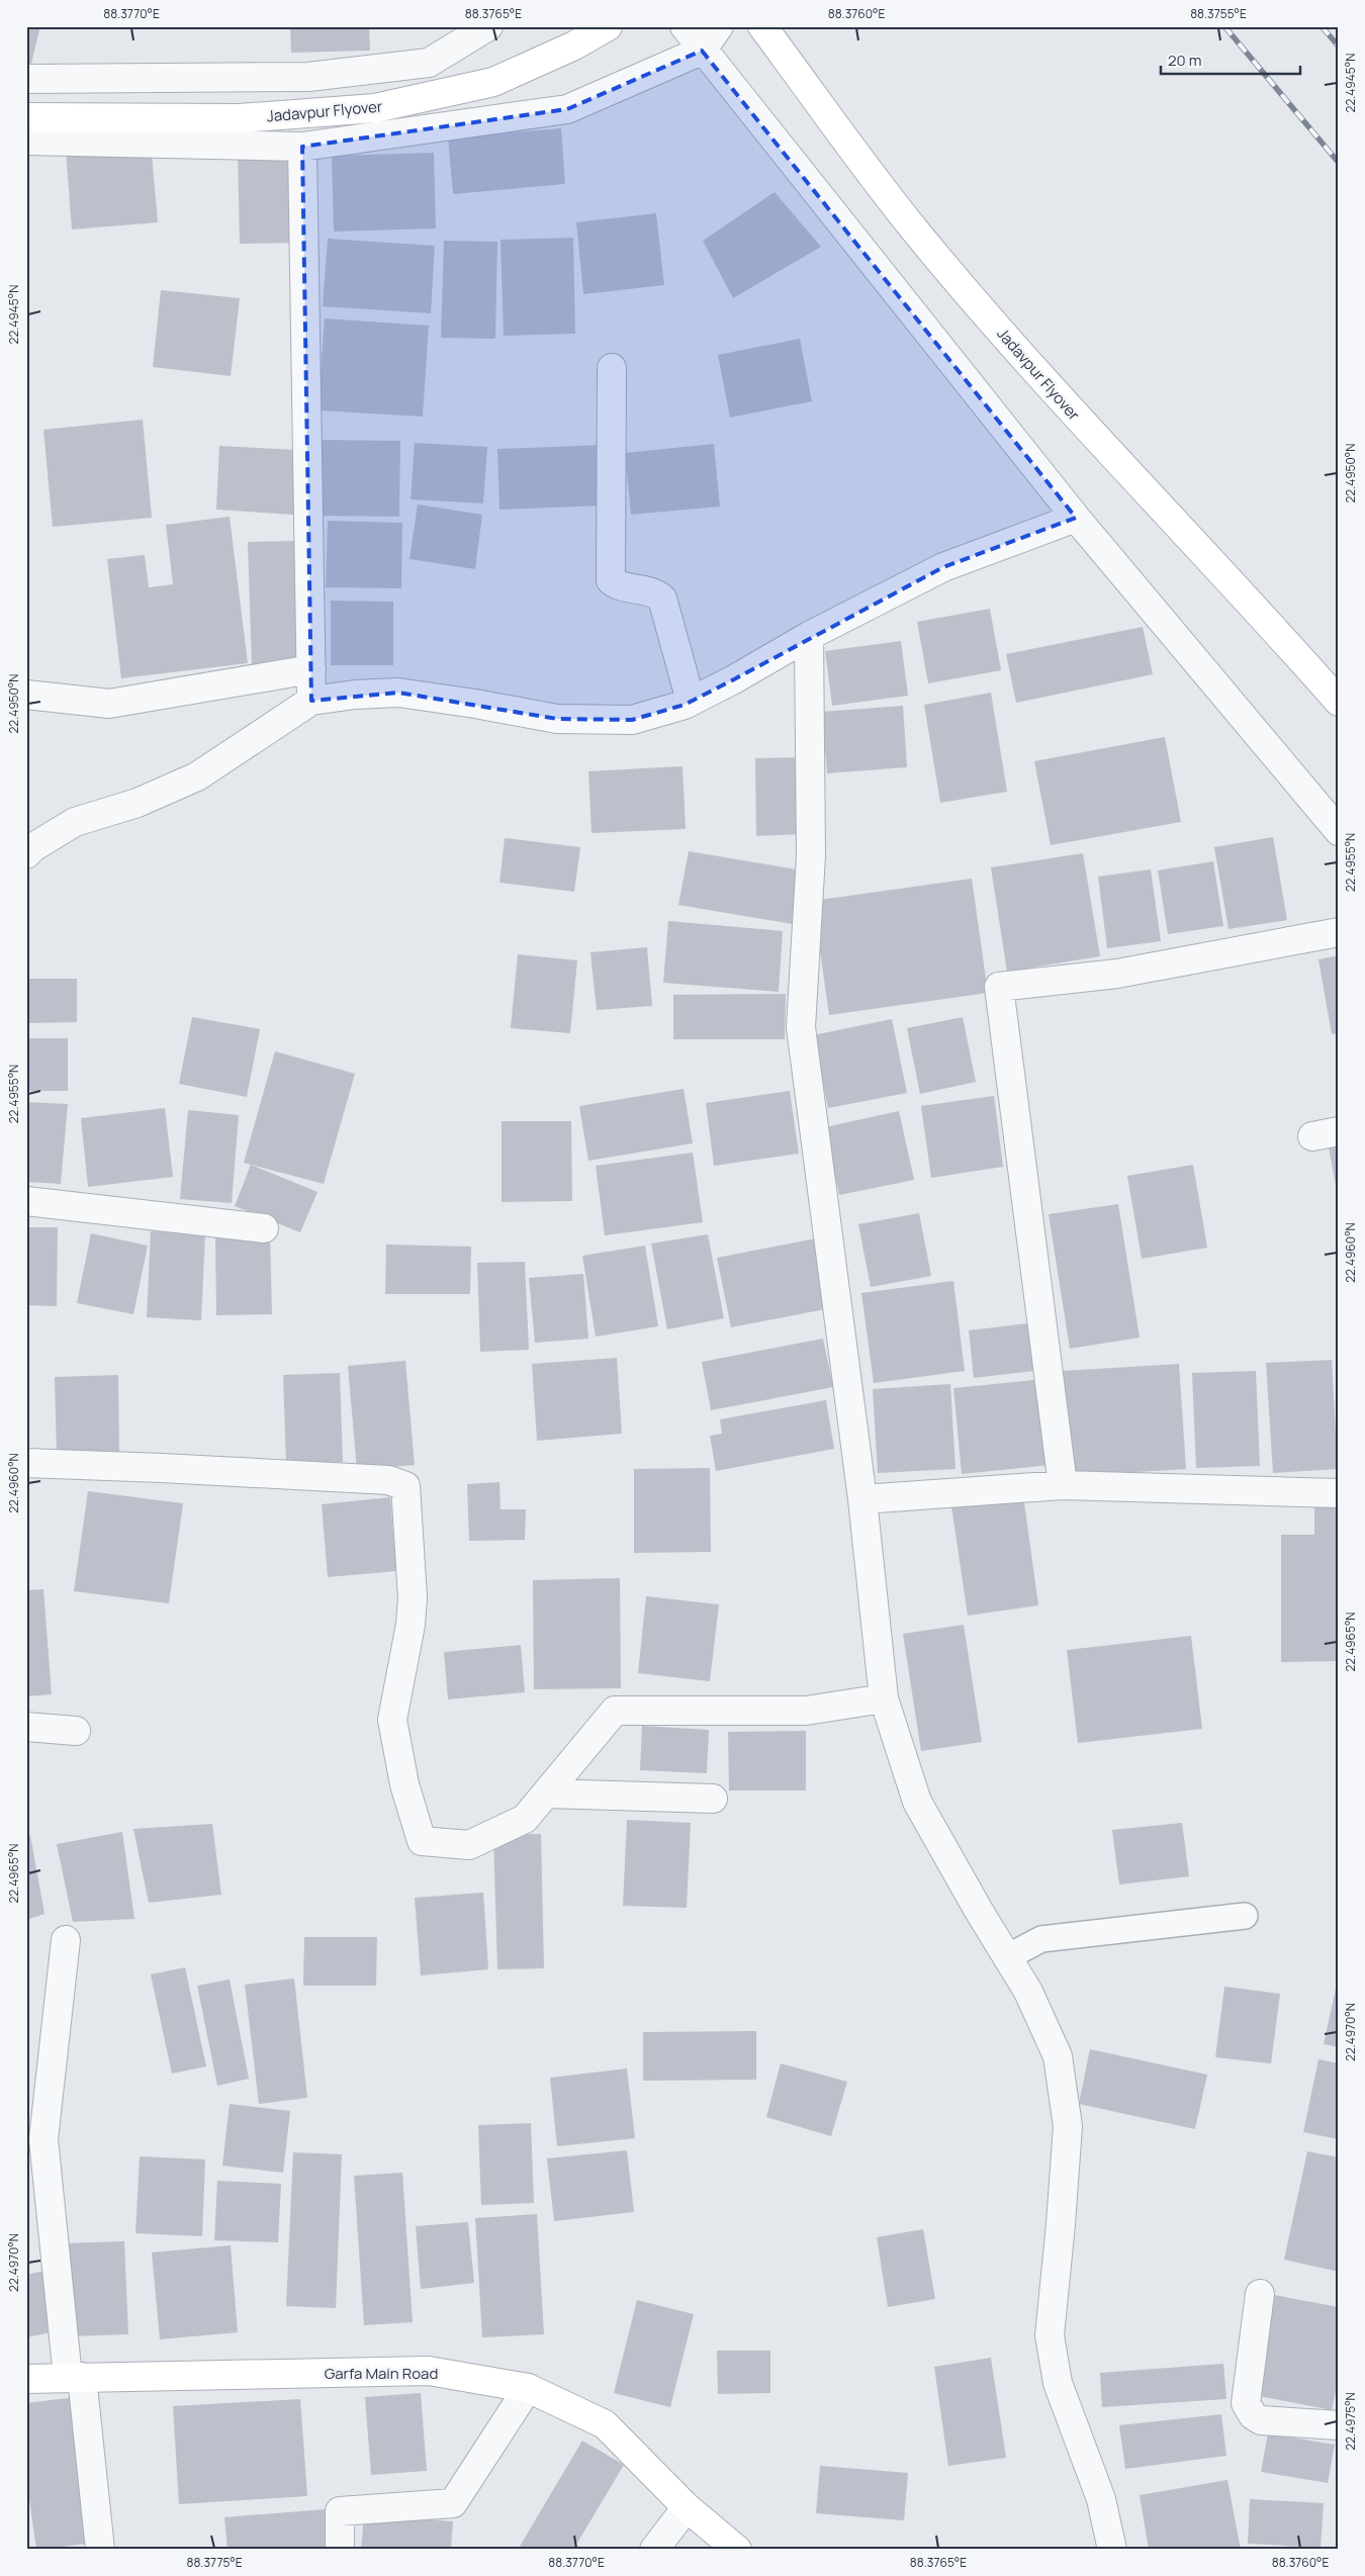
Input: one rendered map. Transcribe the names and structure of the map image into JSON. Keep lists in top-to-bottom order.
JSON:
{
  "streets": {
    "main road": ["Jadavpur Flyover", "Garfa Main Road"]
  },
  "scale_bar": "20 m",
  "coordinates": [
    "88.3770°E",
    "88.3765°E",
    "88.3760°E",
    "88.3755°E",
    "22.4945°N",
    "22.4950°N",
    "22.4955°N",
    "22.4960°N",
    "22.4965°N",
    "22.4970°N",
    "22.4975°N",
    "88.3775°E"
  ]
}
